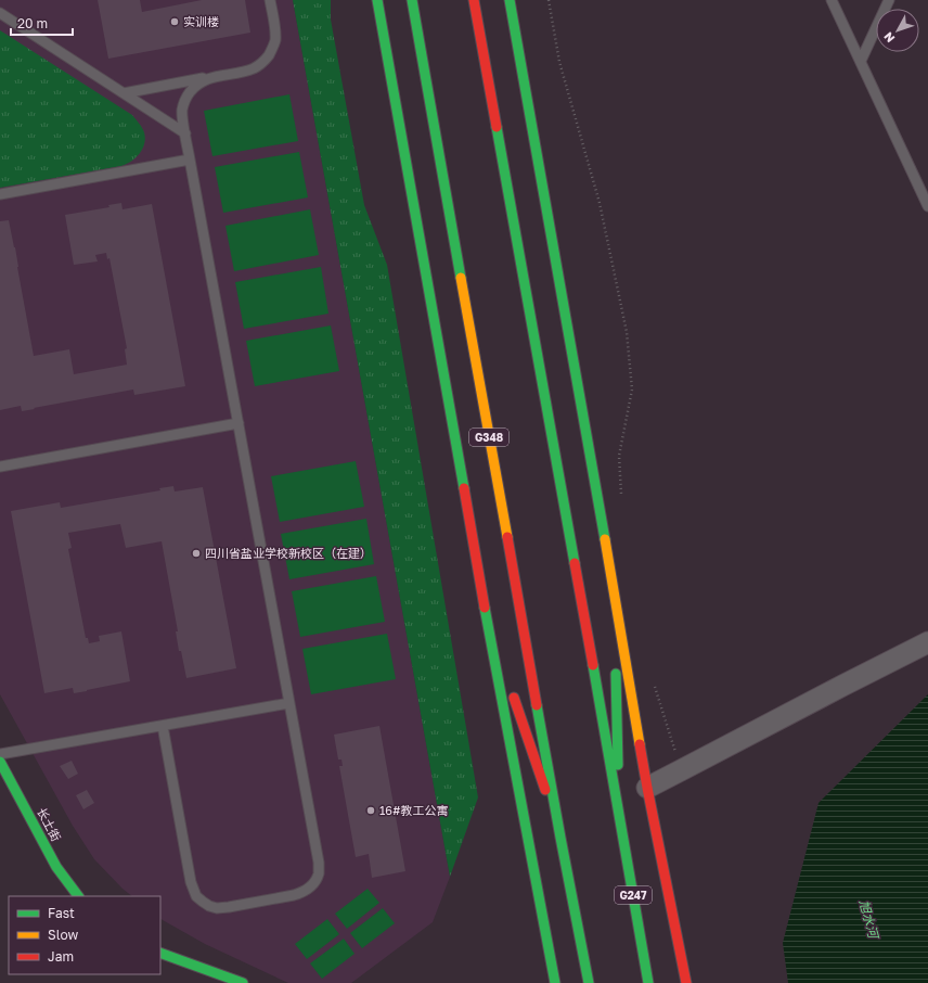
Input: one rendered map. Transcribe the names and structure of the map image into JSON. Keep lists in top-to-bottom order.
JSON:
{
  "streets": {
    "main road": ["G348", "长土街", "G247"]
  },
  "water": ["旭水河"],
  "places": ["实训楼", "四川省盐业学校新校区（在建）", "16#教工公寓"],
  "legend": ["Fast", "Slow", "Jam"],
  "scale_bar": "20 m",
  "north": "bottom left"
}
